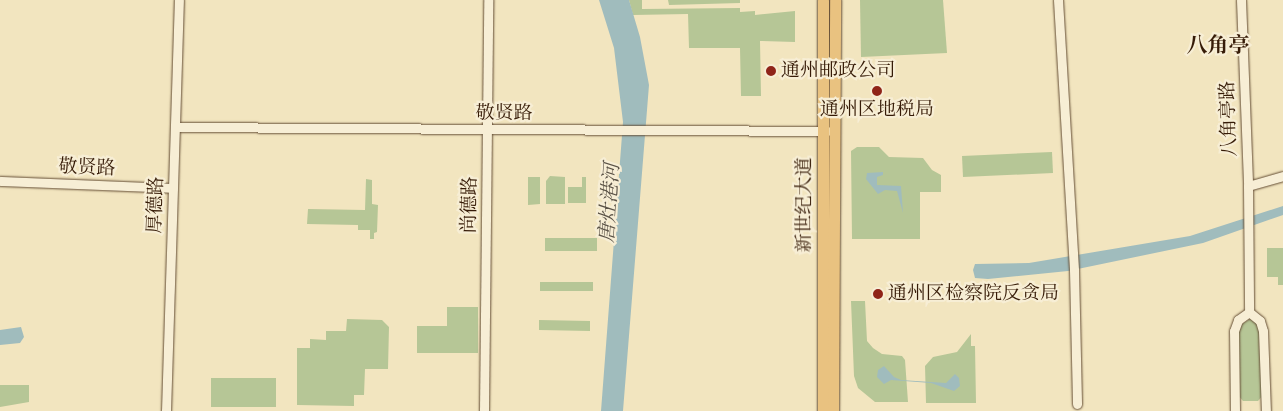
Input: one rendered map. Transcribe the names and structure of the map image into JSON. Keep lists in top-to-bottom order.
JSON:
{
  "streets": {
    "main road": ["新世纪大道"],
    "street": [
      "敬贤路",
      "八角亭路",
      "厚德路",
      "尚德路"
    ]
  },
  "crossings": [
    ["敬贤路", "厚德路"],
    ["敬贤路", "尚德路"],
    ["敬贤路", "新世纪大道"]
  ],
  "districts": ["八角亭"],
  "water": ["唐灶港河"],
  "places": ["通州邮政公司", "通州区地税局", "通州区检察院反贪局"]
}
